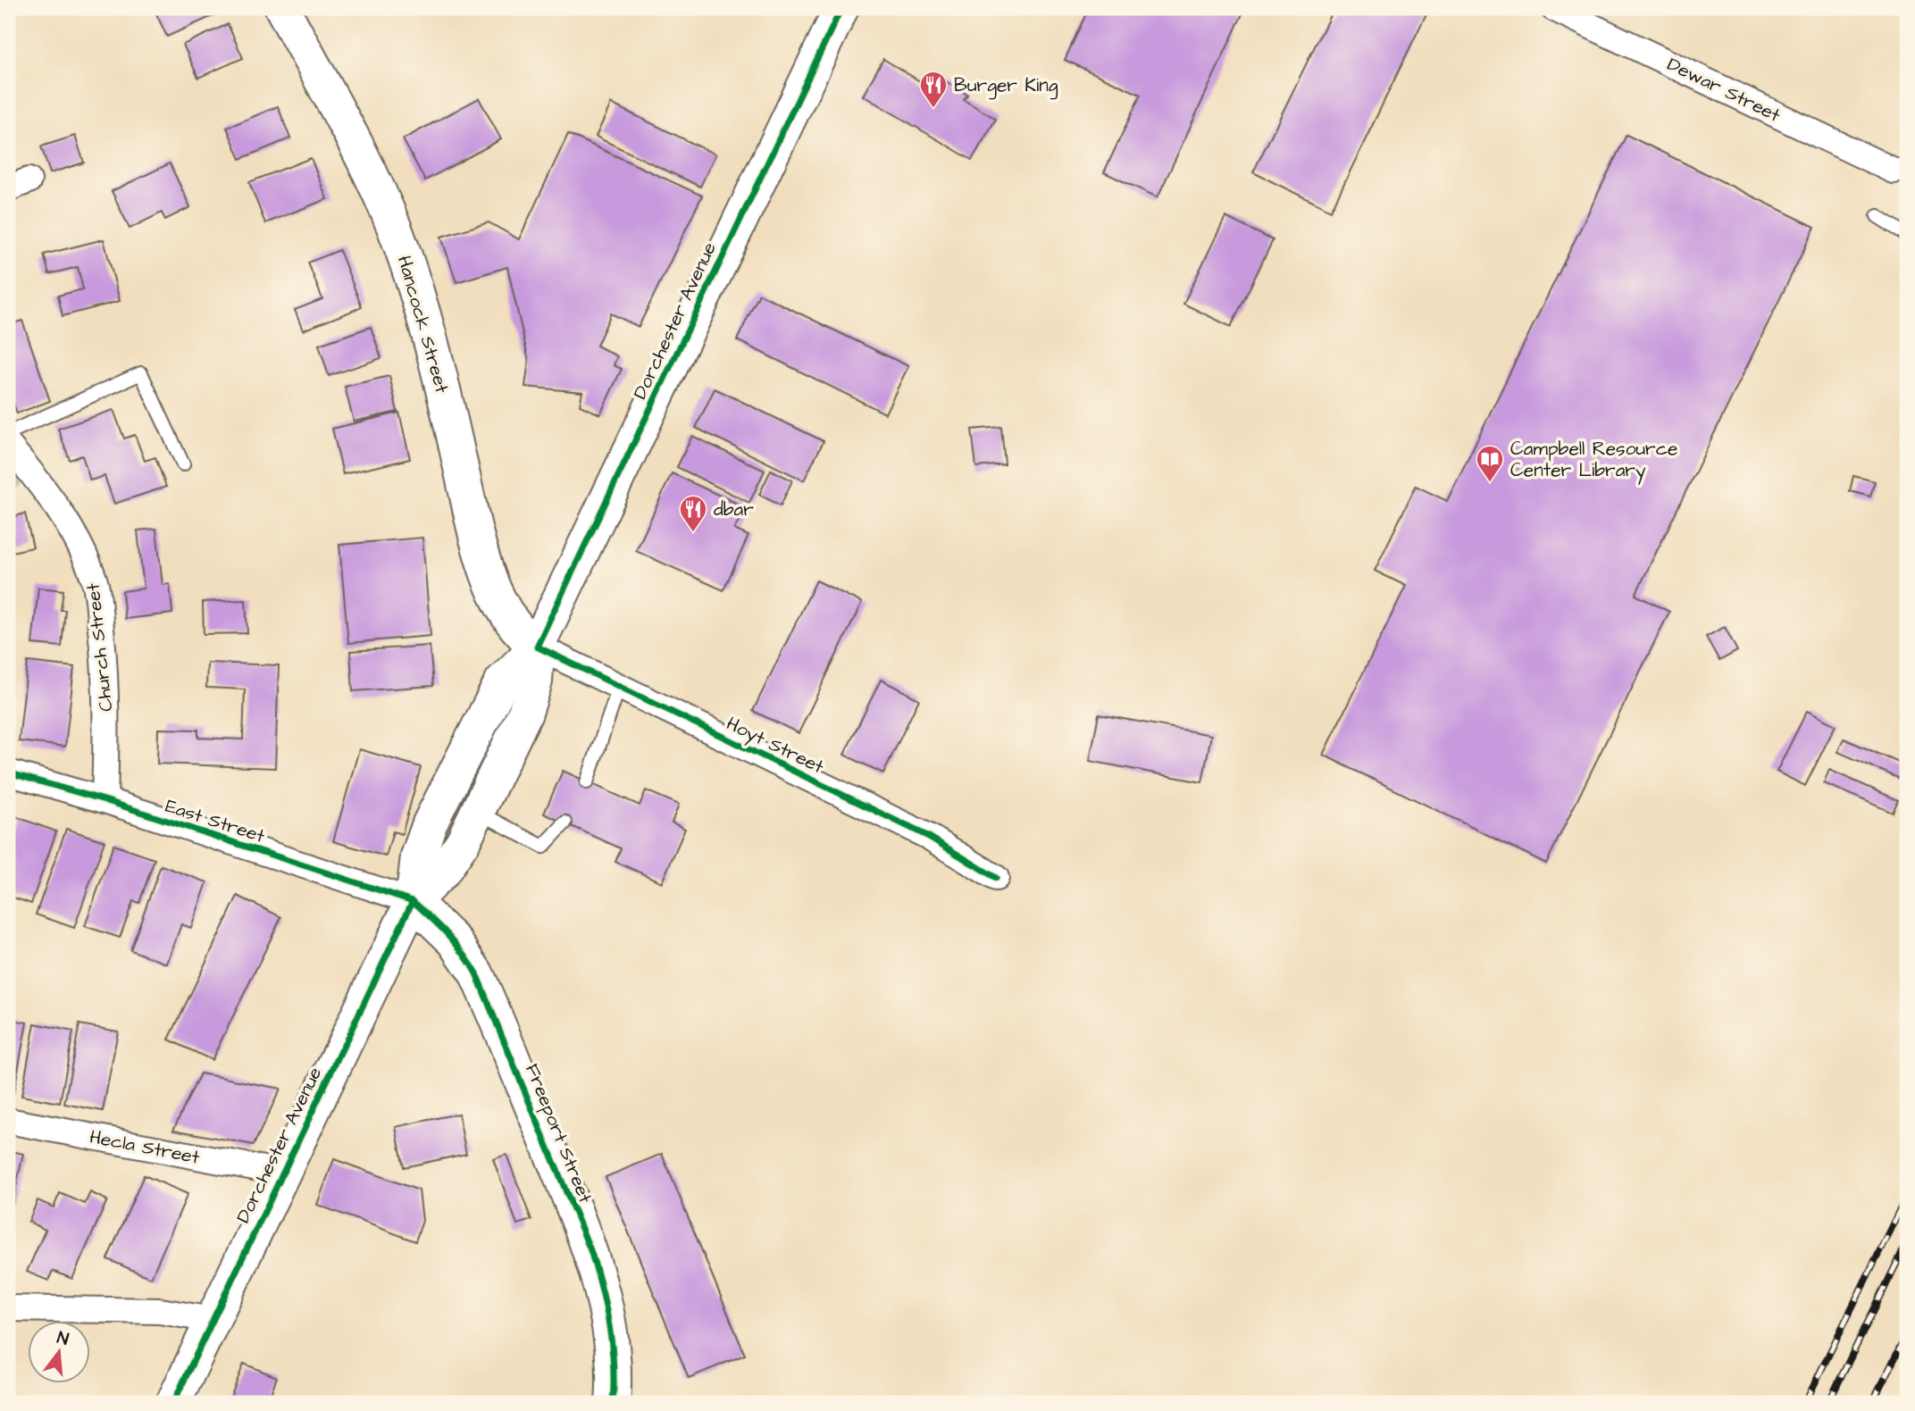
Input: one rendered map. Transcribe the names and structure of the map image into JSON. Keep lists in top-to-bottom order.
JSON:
{
  "streets": {
    "main road": ["Dorchester Avenue", "Hancock Street", "Freeport Street"],
    "street": [
      "Dewar Street",
      "Church Street",
      "Hoyt Street",
      "East Street",
      "Hecla Street"
    ]
  },
  "crossings": [
    ["Dorchester Avenue", "Hancock Street"],
    ["Dorchester Avenue", "Hoyt Street"],
    ["Dorchester Avenue", "East Street"],
    ["Dorchester Avenue", "Freeport Street"],
    ["Dorchester Avenue", "Hecla Street"],
    ["Hancock Street", "Hoyt Street"],
    ["Church Street", "East Street"],
    ["East Street", "Freeport Street"]
  ],
  "places": {
    "restaurant": ["Burger King", "dbar"],
    "library": ["Campbell Resource Center Library"]
  },
  "north": "top"
}
